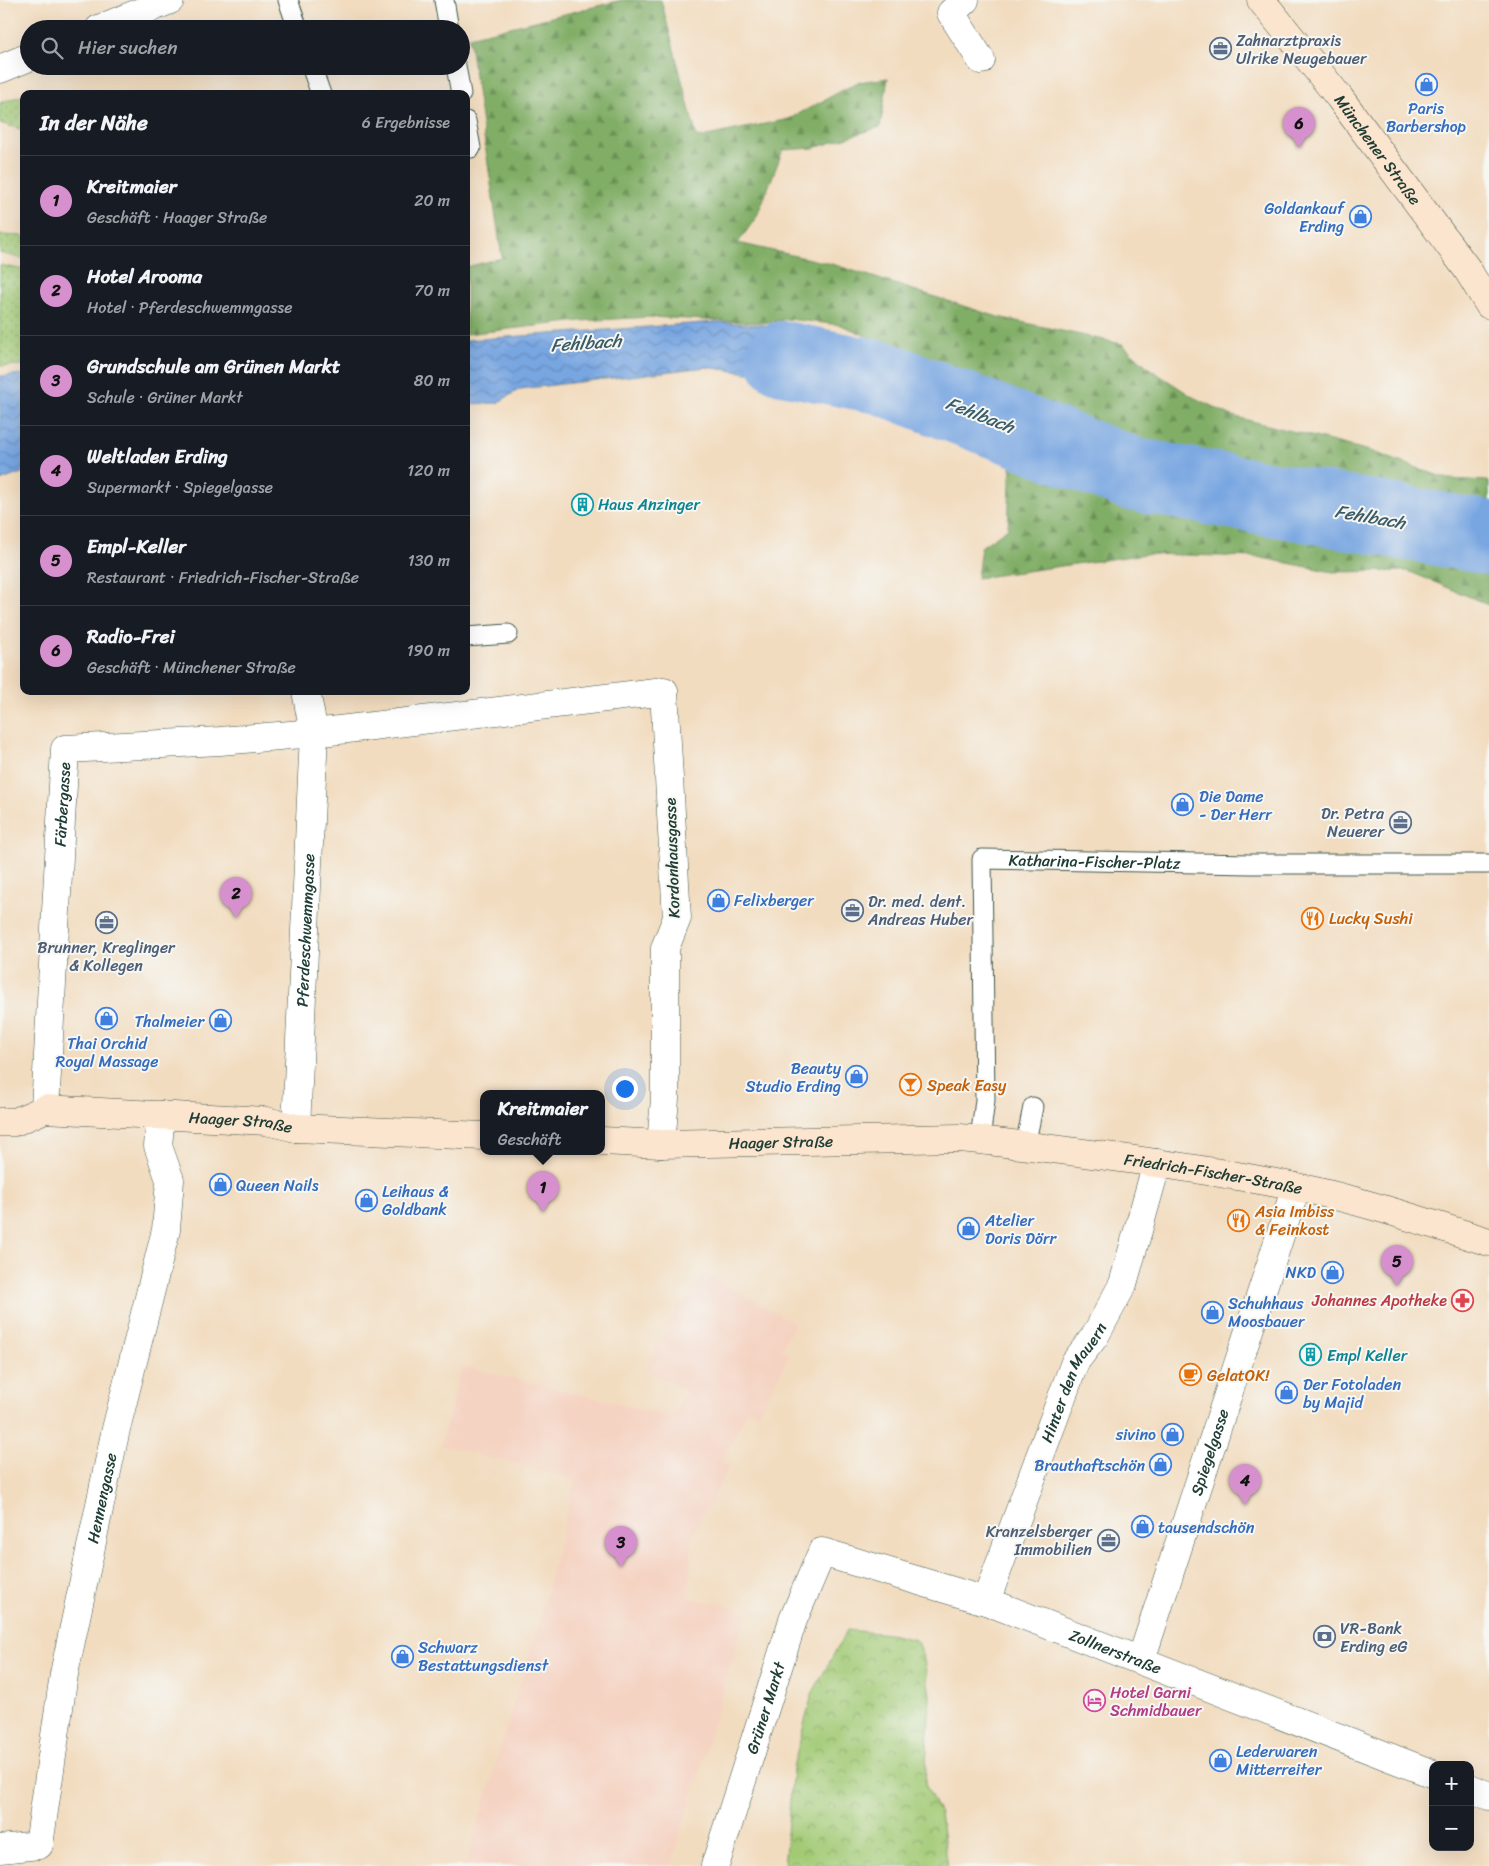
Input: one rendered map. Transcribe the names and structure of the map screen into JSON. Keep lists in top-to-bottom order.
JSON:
{
  "streets": {
    "street": [
      "Münchener Straße",
      "Färbergasse",
      "Kordonhausgasse",
      "Pferdeschwemmgasse",
      "Haager Straße",
      "Friedrich-Fischer-Straße",
      "Hinter den Mauern",
      "Spiegelgasse",
      "Hennengasse",
      "Zollnerstraße",
      "Grüner Markt"
    ],
    "lane": ["Katharina-Fischer-Platz"]
  },
  "crossings": [
    ["Färbergasse", "Kordonhausgasse"],
    ["Färbergasse", "Pferdeschwemmgasse"],
    ["Färbergasse", "Haager Straße"],
    ["Kordonhausgasse", "Pferdeschwemmgasse"],
    ["Kordonhausgasse", "Haager Straße"],
    ["Katharina-Fischer-Platz", "Haager Straße"],
    ["Katharina-Fischer-Platz", "Friedrich-Fischer-Straße"],
    ["Pferdeschwemmgasse", "Haager Straße"],
    ["Haager Straße", "Friedrich-Fischer-Straße"],
    ["Haager Straße", "Hennengasse"],
    ["Friedrich-Fischer-Straße", "Hinter den Mauern"],
    ["Friedrich-Fischer-Straße", "Spiegelgasse"],
    ["Hinter den Mauern", "Zollnerstraße"],
    ["Spiegelgasse", "Zollnerstraße"],
    ["Zollnerstraße", "Grüner Markt"]
  ],
  "water": ["Fehlbach"],
  "places": {
    "office": [
      "Zahnarztpraxis Ulrike Neugebauer",
      "Dr. Petra Neuerer",
      "Dr. med. dent. Andreas Huber",
      "Brunner, Kreglinger & Kollegen",
      "Kranzelsberger Immobilien"
    ],
    "shop": [
      "Paris Barbershop",
      "Goldankauf Erding",
      "Die Dame - Der Herr",
      "Felixberger",
      "Thai Orchid Royal Massage",
      "Thalmeier",
      "Beauty Studio Erding",
      "Queen Nails",
      "Leihaus & Goldbank",
      "Atelier Doris Dörr",
      "NKD",
      "Schuhhaus Moosbauer",
      "Der Fotoladen by Majid",
      "sivino",
      "Brauthaftschön",
      "tausendschön",
      "Schwarz Bestattungsdienst",
      "Lederwaren Mitterreiter"
    ],
    "building": ["Haus Anzinger", "Empl Keller"],
    "restaurant": ["Lucky Sushi", "Asia Imbiss & Feinkost"],
    "bar": ["Speak Easy"],
    "pharmacy": ["Johannes Apotheke"],
    "cafe": ["GelatOK!"],
    "bank": ["VR-Bank Erding eG"],
    "hotel": ["Hotel Garni Schmidbauer"]
  },
  "page": {
    "search": "Hier suchen",
    "heading": ["In der Nähe", "6 Ergebnisse"],
    "pins": [
      "6",
      "2",
      "1",
      "5",
      "4",
      "3"
    ],
    "list": [
      {
        "mark": "1",
        "name": "Kreitmaier",
        "note": "Geschäft · Haager Straße",
        "value": "20 m"
      },
      {
        "mark": "2",
        "name": "Hotel Arooma",
        "note": "Hotel · Pferdeschwemmgasse",
        "value": "70 m"
      },
      {
        "mark": "3",
        "name": "Grundschule am Grünen Markt",
        "note": "Schule · Grüner Markt",
        "value": "80 m"
      },
      {
        "mark": "4",
        "name": "Weltladen Erding",
        "note": "Supermarkt · Spiegelgasse",
        "value": "120 m"
      },
      {
        "mark": "5",
        "name": "Empl-Keller",
        "note": "Restaurant · Friedrich-Fischer-Straße",
        "value": "130 m"
      },
      {
        "mark": "6",
        "name": "Radio-Frei",
        "note": "Geschäft · Münchener Straße",
        "value": "190 m"
      }
    ],
    "popup": ["Kreitmaier", "Geschäft"],
    "map_buttons": ["+", "−"]
  }
}
